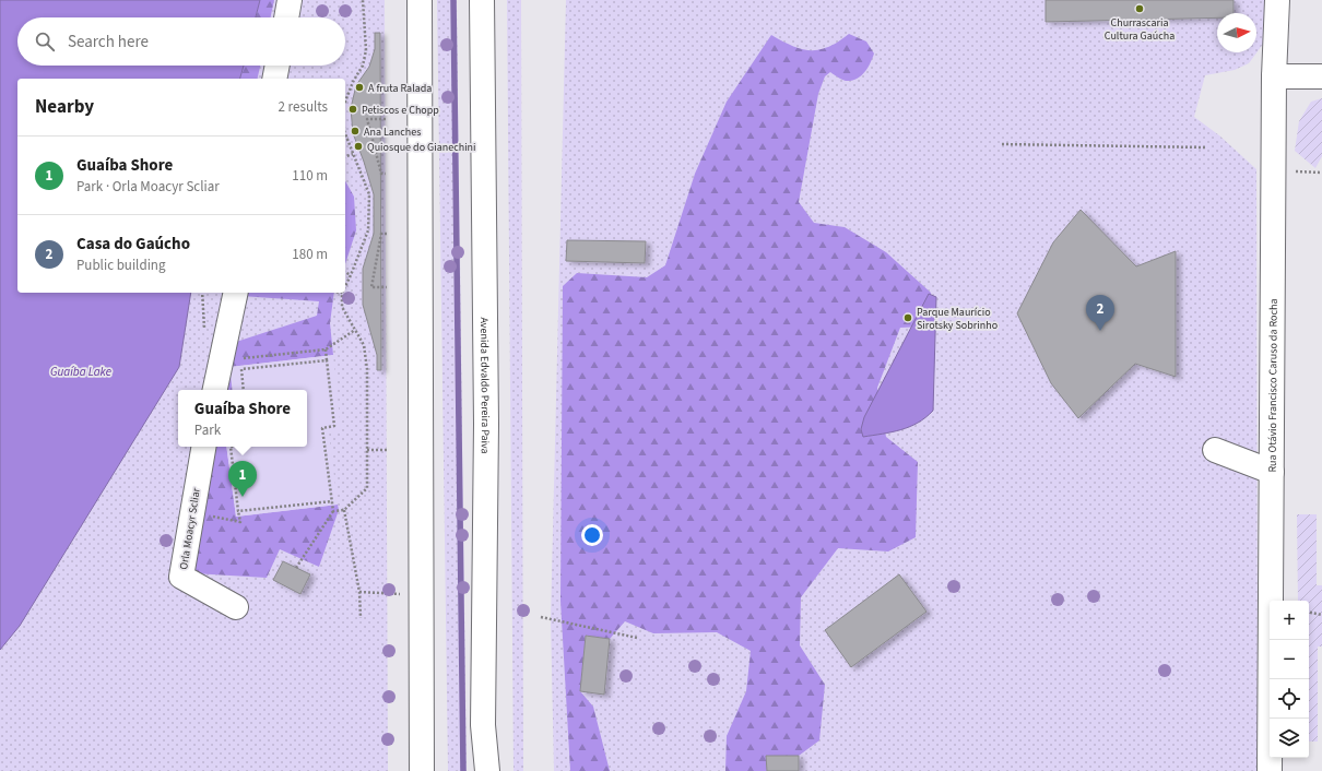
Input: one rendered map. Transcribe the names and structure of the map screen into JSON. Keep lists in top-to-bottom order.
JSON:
{
  "streets": {
    "main road": ["Avenida Edvaldo Pereira Paiva", "Rua Otávio Francisco Caruso da Rocha", "Orla Moacyr Scliar"]
  },
  "water": ["Guaíba Lake"],
  "places": [
    "Churrascaria Cultura Gaúcha",
    "A fruta Ralada",
    "Petiscos e Chopp",
    "Ana Lanches",
    "Quiosque do Gianechini",
    "Parque Maurício Sirotsky Sobrinho"
  ],
  "north": "right",
  "page": {
    "search": "Search here",
    "heading": ["Nearby", "2 results"],
    "list": [
      {
        "mark": "1",
        "name": "Guaíba Shore",
        "note": "Park · Orla Moacyr Scliar",
        "value": "110 m"
      },
      {
        "mark": "2",
        "name": "Casa do Gaúcho",
        "note": "Public building",
        "value": "180 m"
      }
    ],
    "pins": ["2", "1"],
    "popup": ["Guaíba Shore", "Park"],
    "map_buttons": ["+", "−"]
  }
}
